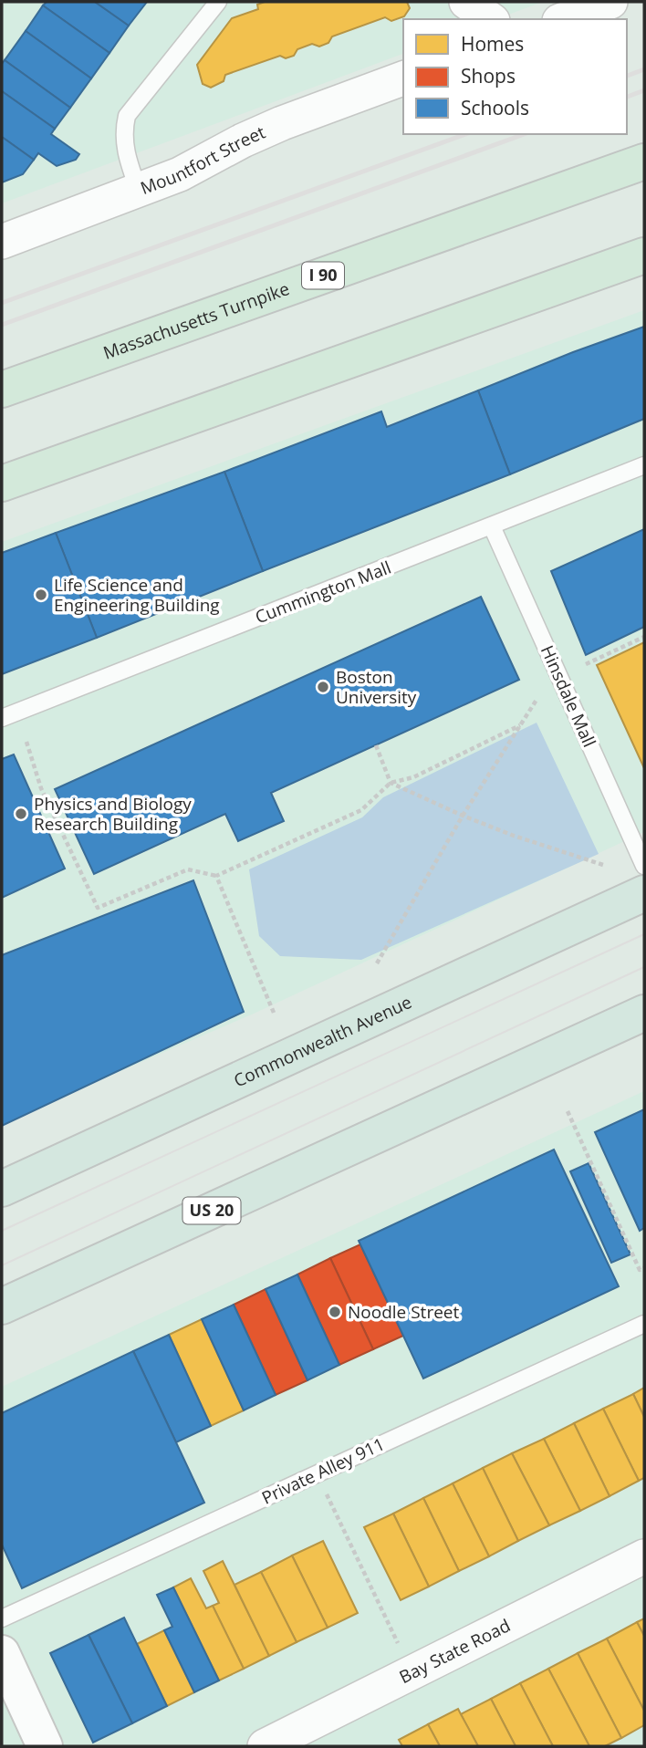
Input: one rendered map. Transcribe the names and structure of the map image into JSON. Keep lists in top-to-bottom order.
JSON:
{
  "streets": {
    "highway": ["I 90", "Massachusetts Turnpike"],
    "main road": ["Commonwealth Avenue", "US 20"],
    "street": ["Mountfort Street", "Bay State Road"],
    "lane": ["Cummington Mall", "Hinsdale Mall", "Private Alley 911"]
  },
  "crossings": [
    ["Cummington Mall", "Hinsdale Mall"]
  ],
  "places": [
    "Life Science and Engineering Building",
    "Boston University",
    "Physics and Biology Research Building",
    "Noodle Street"
  ],
  "legend": ["Homes", "Shops", "Schools"]
}
